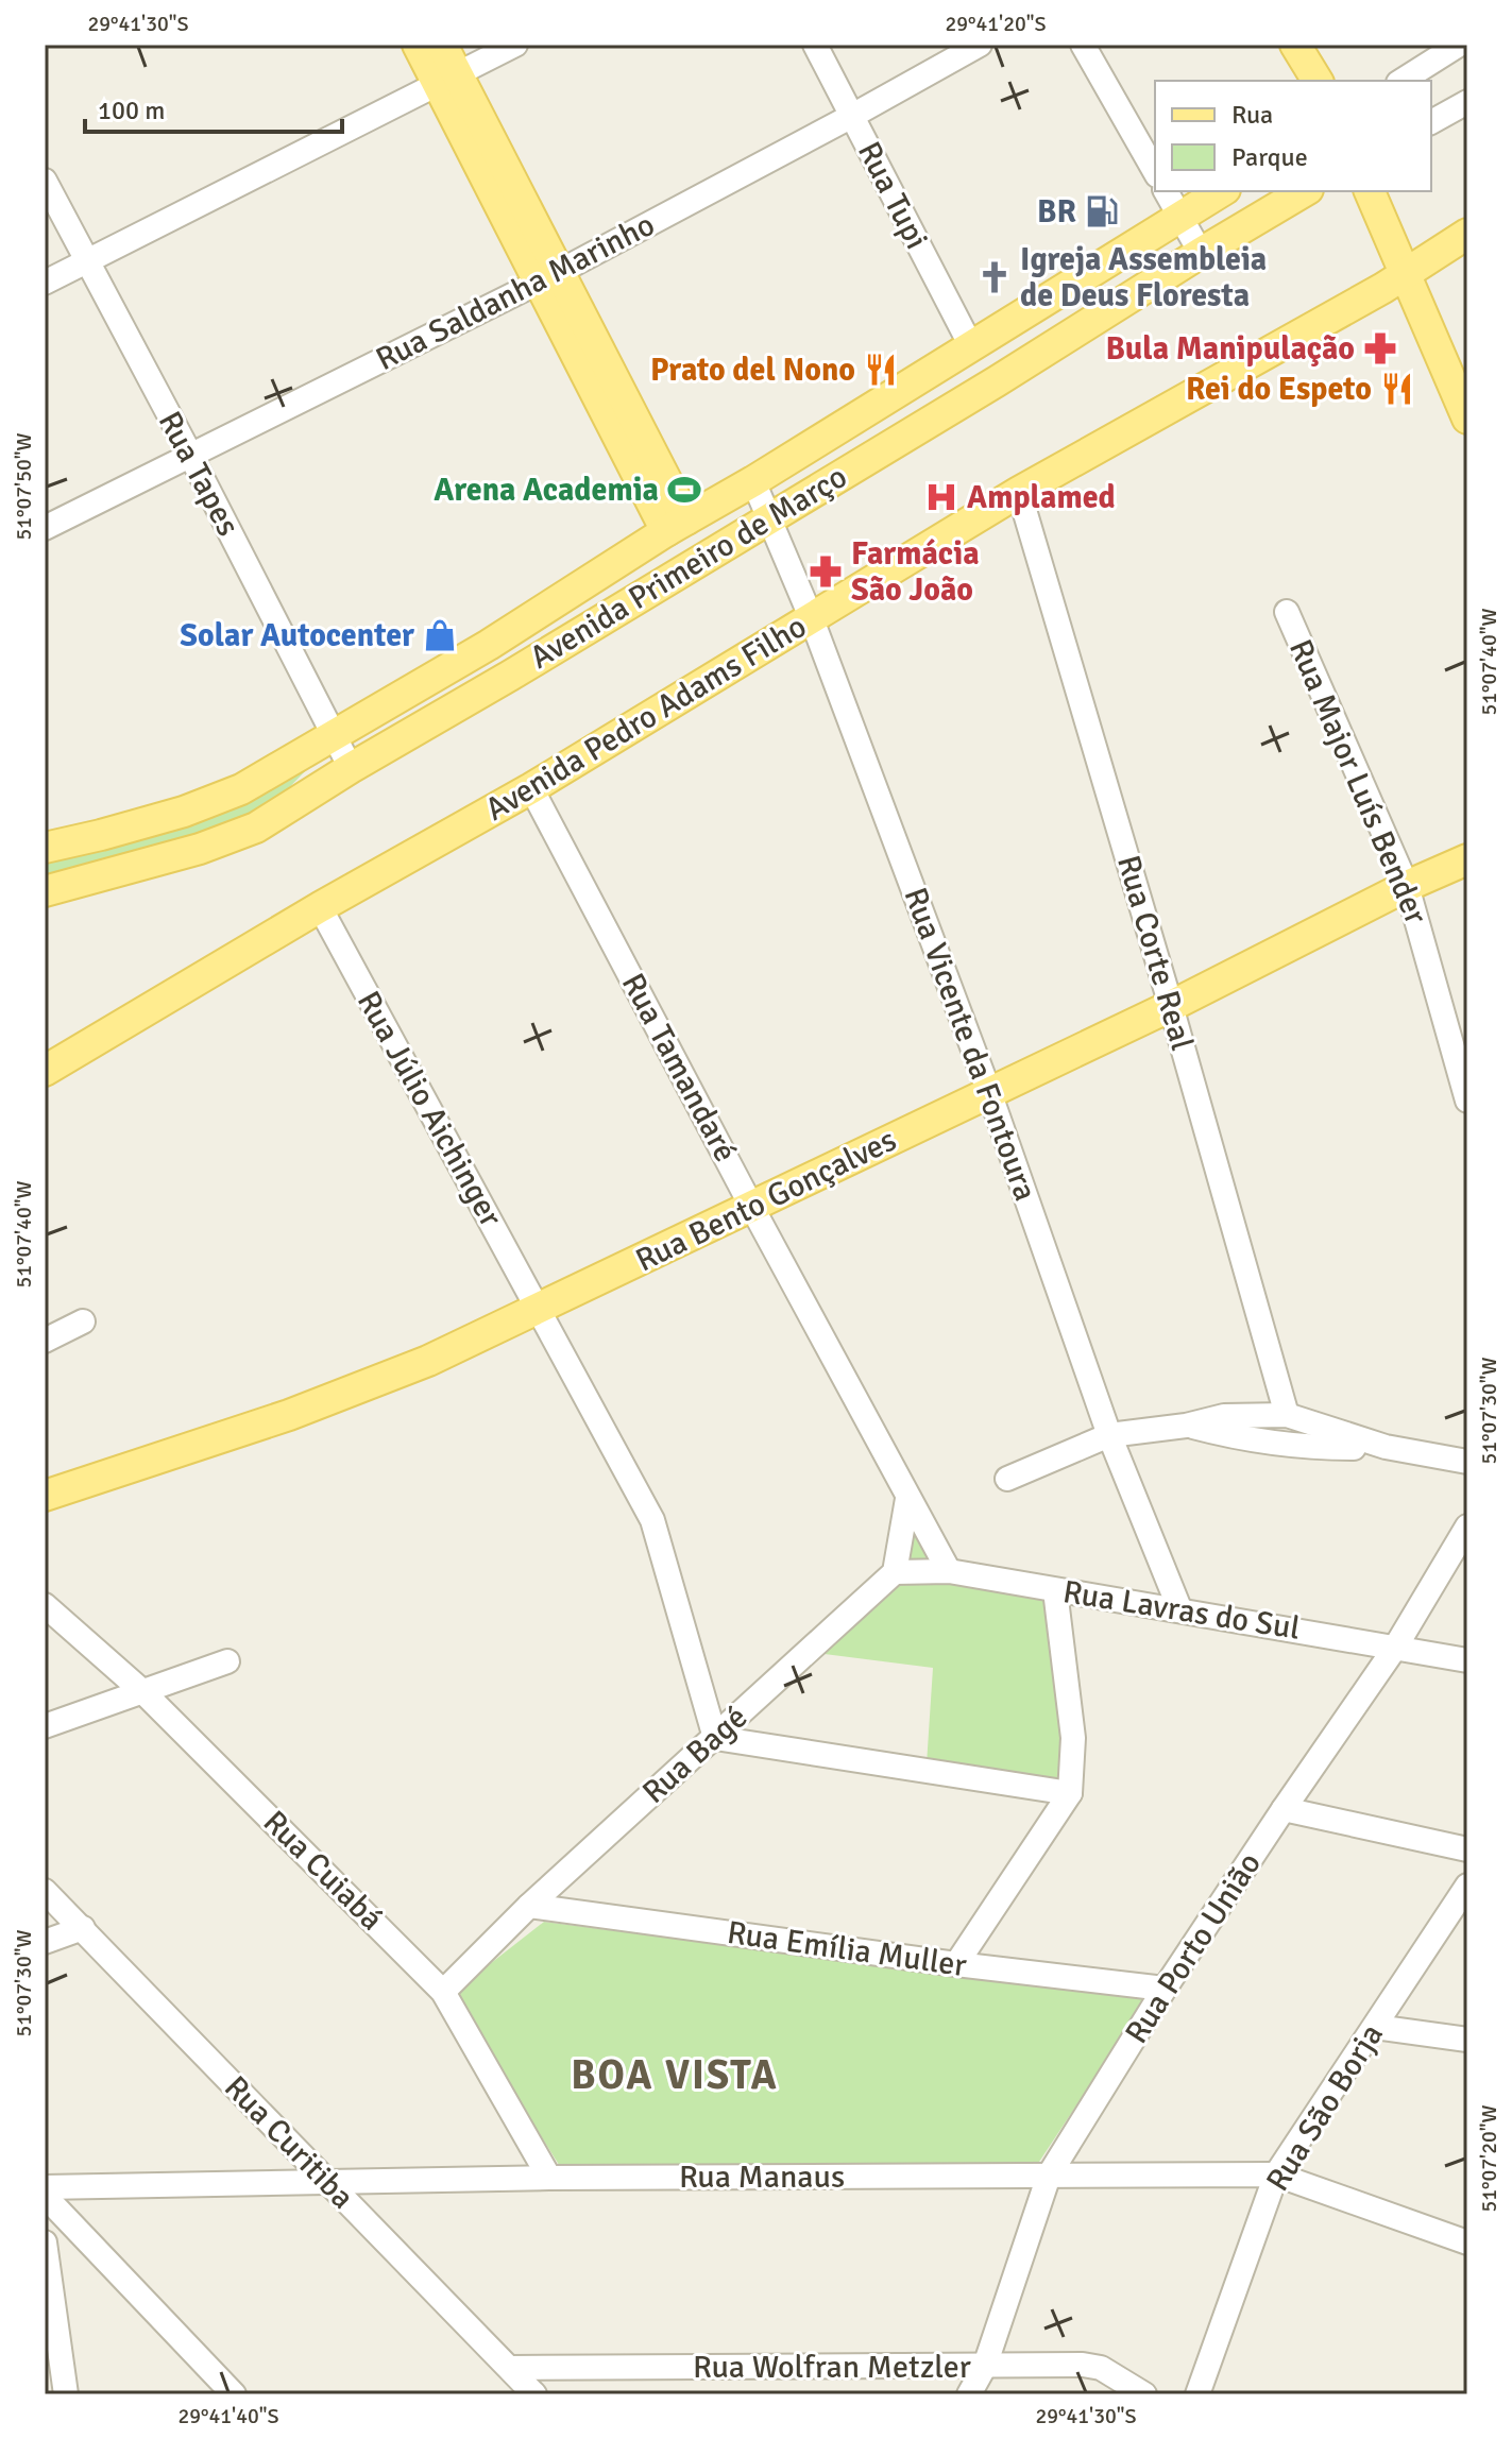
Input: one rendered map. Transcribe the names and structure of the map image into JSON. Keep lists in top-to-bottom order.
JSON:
{
  "streets": {
    "main road": ["Avenida Primeiro de Março", "Avenida Pedro Adams Filho", "Rua Bento Gonçalves"],
    "street": [
      "Rua Tupi",
      "Rua Saldanha Marinho",
      "Rua Tapes",
      "Rua Major Luís Bender",
      "Rua Corte Real",
      "Rua Vicente da Fontoura",
      "Rua Tamandaré",
      "Rua Júlio Aichinger",
      "Rua Lavras do Sul",
      "Rua Bagé",
      "Rua Cuiabá",
      "Rua Porto União",
      "Rua Emília Muller",
      "Rua São Borja",
      "Rua Curitiba",
      "Rua Manaus",
      "Rua Wolfran Metzler"
    ]
  },
  "crossings": [
    ["Rua Tupi", "Rua Saldanha Marinho"],
    ["Rua Tupi", "Avenida Primeiro de Março"],
    ["Rua Saldanha Marinho", "Rua Tapes"],
    ["Rua Tapes", "Avenida Primeiro de Março"],
    ["Avenida Primeiro de Março", "Rua Vicente da Fontoura"],
    ["Avenida Pedro Adams Filho", "Rua Corte Real"],
    ["Avenida Pedro Adams Filho", "Rua Vicente da Fontoura"],
    ["Avenida Pedro Adams Filho", "Rua Tamandaré"],
    ["Avenida Pedro Adams Filho", "Rua Júlio Aichinger"],
    ["Rua Major Luís Bender", "Rua Bento Gonçalves"],
    ["Rua Corte Real", "Rua Bento Gonçalves"],
    ["Rua Vicente da Fontoura", "Rua Bento Gonçalves"],
    ["Rua Vicente da Fontoura", "Rua Lavras do Sul"],
    ["Rua Tamandaré", "Rua Bento Gonçalves"],
    ["Rua Tamandaré", "Rua Lavras do Sul"],
    ["Rua Júlio Aichinger", "Rua Bento Gonçalves"],
    ["Rua Júlio Aichinger", "Rua Bagé"],
    ["Rua Lavras do Sul", "Rua Bagé"],
    ["Rua Lavras do Sul", "Rua Porto União"],
    ["Rua Bagé", "Rua Cuiabá"],
    ["Rua Bagé", "Rua Emília Muller"],
    ["Rua Cuiabá", "Rua Manaus"],
    ["Rua Porto União", "Rua Emília Muller"],
    ["Rua Porto União", "Rua Manaus"],
    ["Rua Porto União", "Rua Wolfran Metzler"],
    ["Rua São Borja", "Rua Manaus"],
    ["Rua Curitiba", "Rua Manaus"],
    ["Rua Curitiba", "Rua Wolfran Metzler"]
  ],
  "districts": ["BOA VISTA"],
  "places": {
    "fuel station": ["BR"],
    "church": ["Igreja Assembleia de Deus Floresta"],
    "pharmacy": ["Bula Manipulação", "Farmácia São João"],
    "restaurant": ["Prato del Nono", "Rei do Espeto"],
    "sports": ["Arena Academia"],
    "hospital": ["Amplamed"],
    "shop": ["Solar Autocenter"]
  },
  "legend": ["Rua", "Parque"],
  "scale_bar": "100 m",
  "coordinates": [
    "29°41'30\"S",
    "29°41'20\"S",
    "51°07'50\"W",
    "51°07'40\"W",
    "51°07'30\"W",
    "51°07'20\"W",
    "29°41'40\"S"
  ]
}
